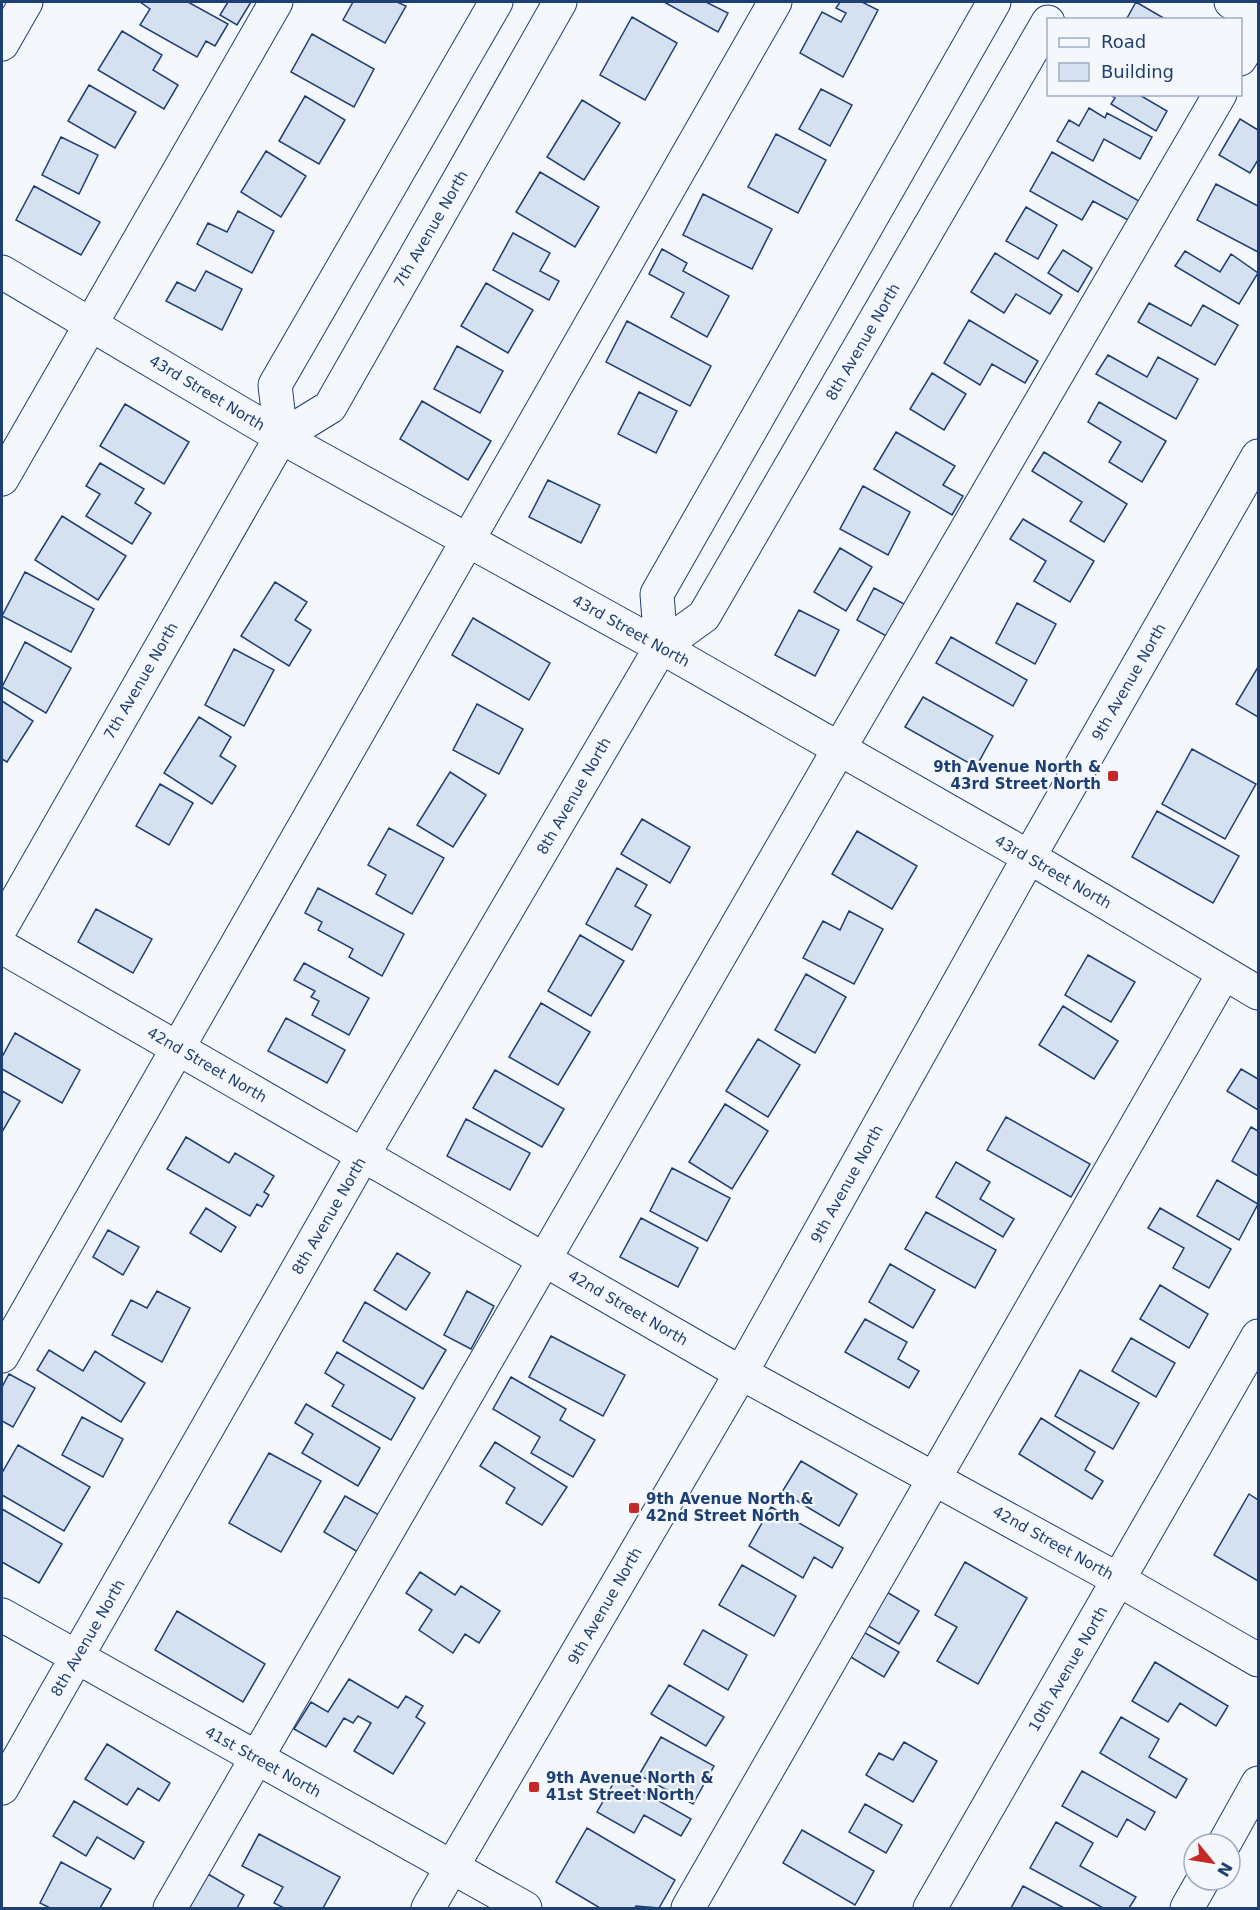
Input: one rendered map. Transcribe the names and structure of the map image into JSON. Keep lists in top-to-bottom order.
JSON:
{
  "streets": {
    "street": [
      "7th Avenue North",
      "8th Avenue North",
      "43rd Street North",
      "9th Avenue North",
      "42nd Street North",
      "10th Avenue North",
      "41st Street North"
    ]
  },
  "crossings": [
    ["7th Avenue North", "43rd Street North"],
    ["8th Avenue North", "43rd Street North"],
    ["8th Avenue North", "42nd Street North"],
    ["8th Avenue North", "41st Street North"],
    ["43rd Street North", "9th Avenue North"],
    ["9th Avenue North", "42nd Street North"],
    ["9th Avenue North", "41st Street North"],
    ["42nd Street North", "10th Avenue North"]
  ],
  "places": {
    "transit": ["9th Avenue North & 43rd Street North", "9th Avenue North & 42nd Street North", "9th Avenue North & 41st Street North"]
  },
  "legend": ["Road", "Building"],
  "north": "bottom right"
}
